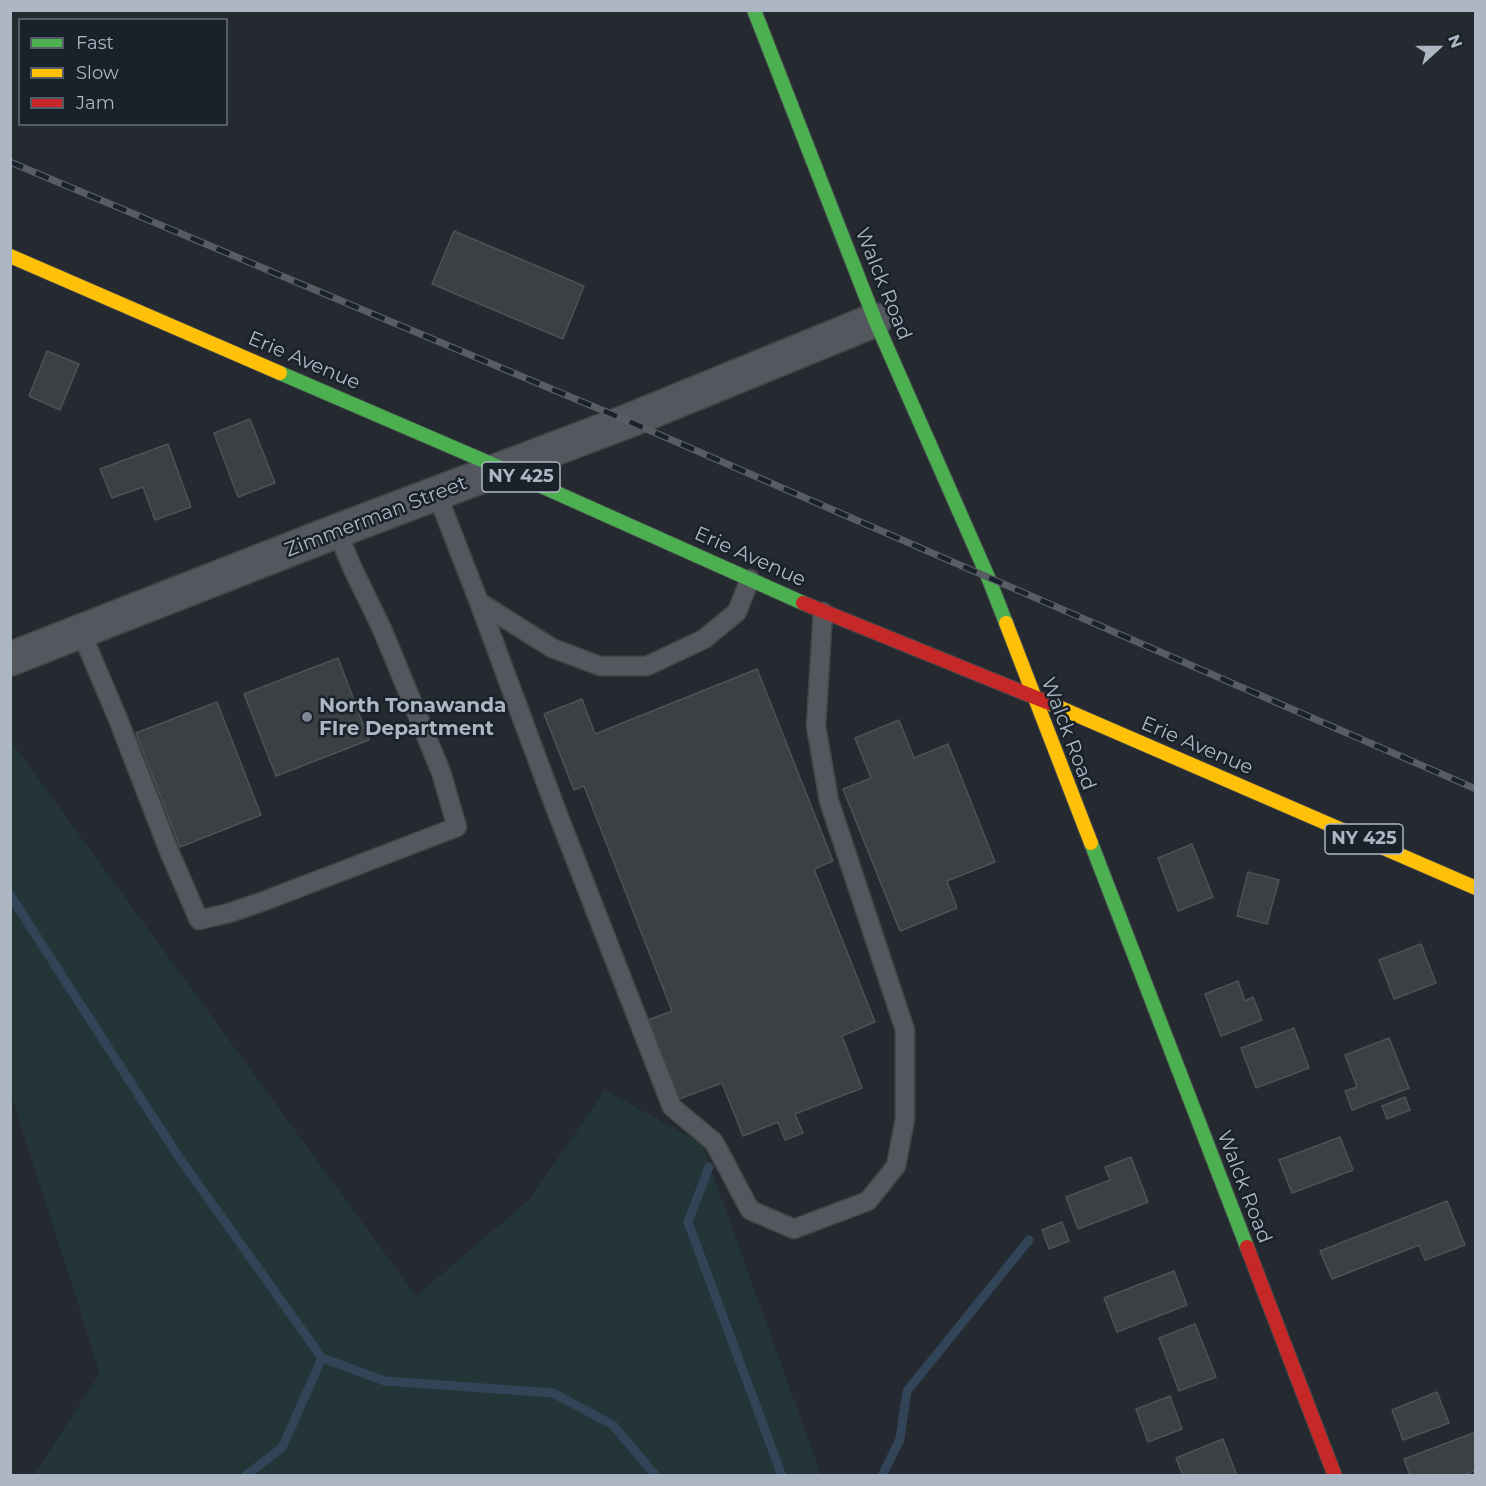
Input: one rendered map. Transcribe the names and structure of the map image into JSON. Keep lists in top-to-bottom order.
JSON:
{
  "streets": {
    "main road": ["Walck Road", "Erie Avenue", "NY 425"],
    "street": ["Zimmerman Street"]
  },
  "crossings": [
    ["Walck Road", "Erie Avenue"],
    ["Walck Road", "Zimmerman Street"],
    ["Erie Avenue", "Zimmerman Street"]
  ],
  "places": ["North Tonawanda FIre Department"],
  "legend": ["Fast", "Slow", "Jam"],
  "north": "right"
}
